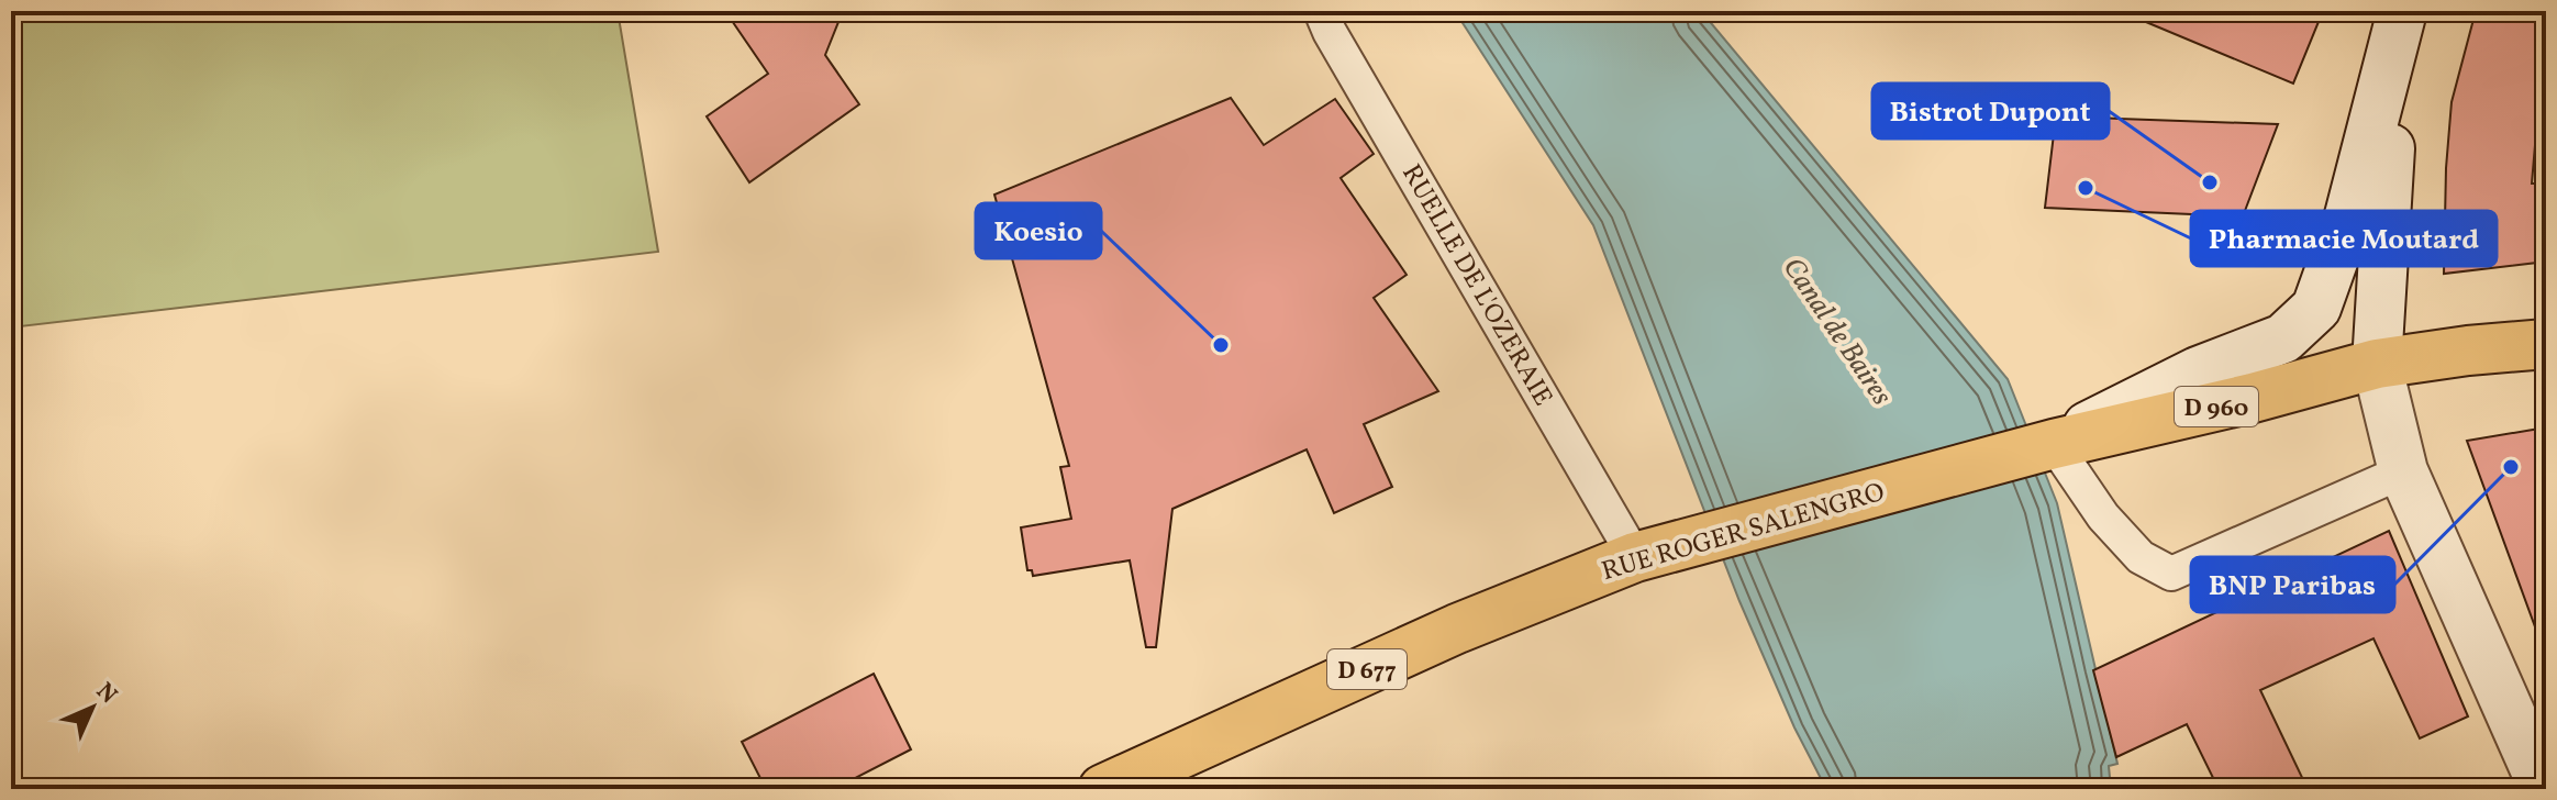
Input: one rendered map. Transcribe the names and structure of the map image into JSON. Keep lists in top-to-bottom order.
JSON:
{
  "streets": {
    "main road": ["D 960", "RUE ROGER SALENGRO", "D 677"],
    "lane": ["RUELLE DE L'OZERAIE"]
  },
  "crossings": [
    ["RUELLE DE L'OZERAIE", "RUE ROGER SALENGRO"],
    ["D 960", "RUE ROGER SALENGRO"],
    ["D 960", "D 677"],
    ["RUE ROGER SALENGRO", "D 677"]
  ],
  "water": ["Canal de Baires"],
  "places": [
    "Bistrot Dupont",
    "Pharmacie Moutard",
    "Koesio",
    "BNP Paribas"
  ],
  "north": "top right"
}
